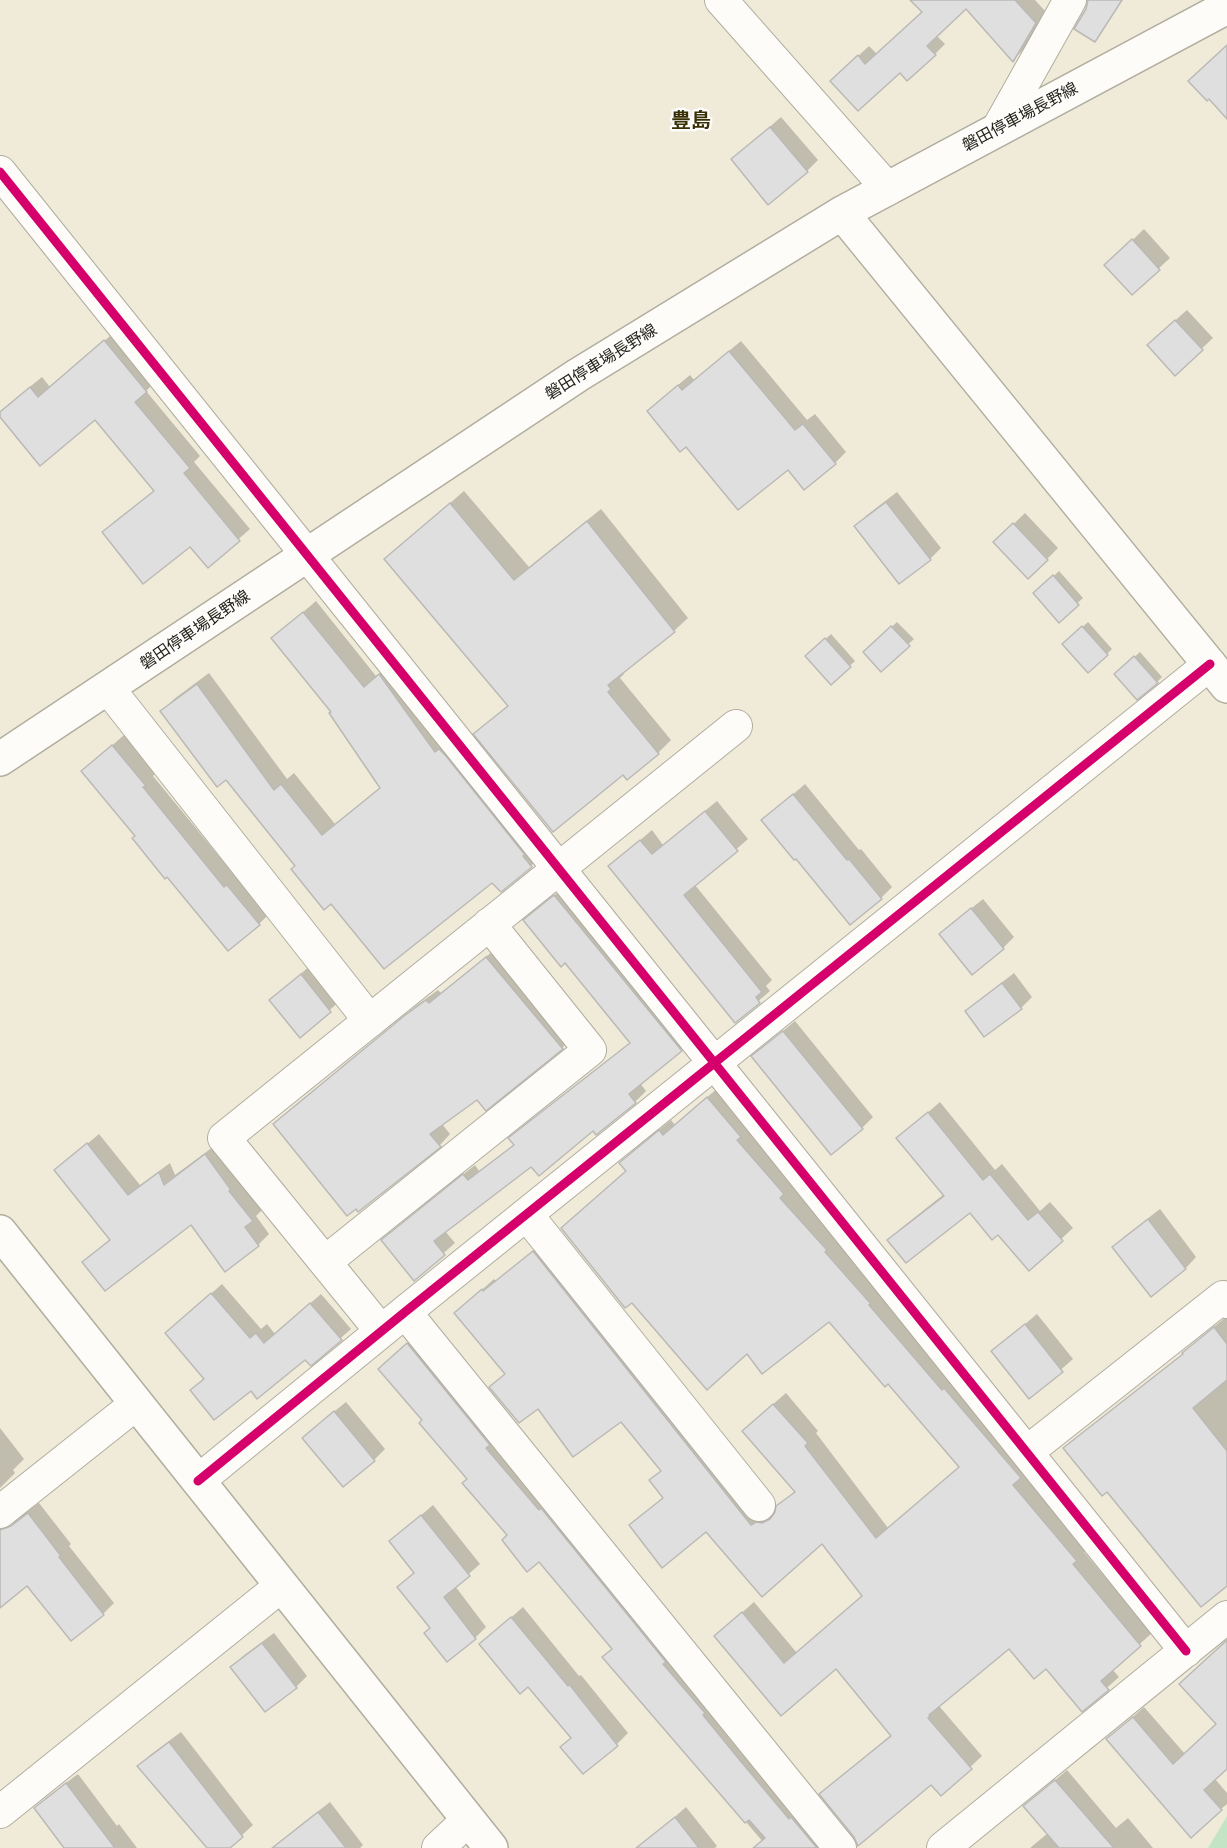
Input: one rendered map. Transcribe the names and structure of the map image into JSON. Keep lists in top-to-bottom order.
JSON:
{
  "streets": {
    "main road": ["磐田停車場長野線"]
  },
  "districts": ["豊島"]
}
